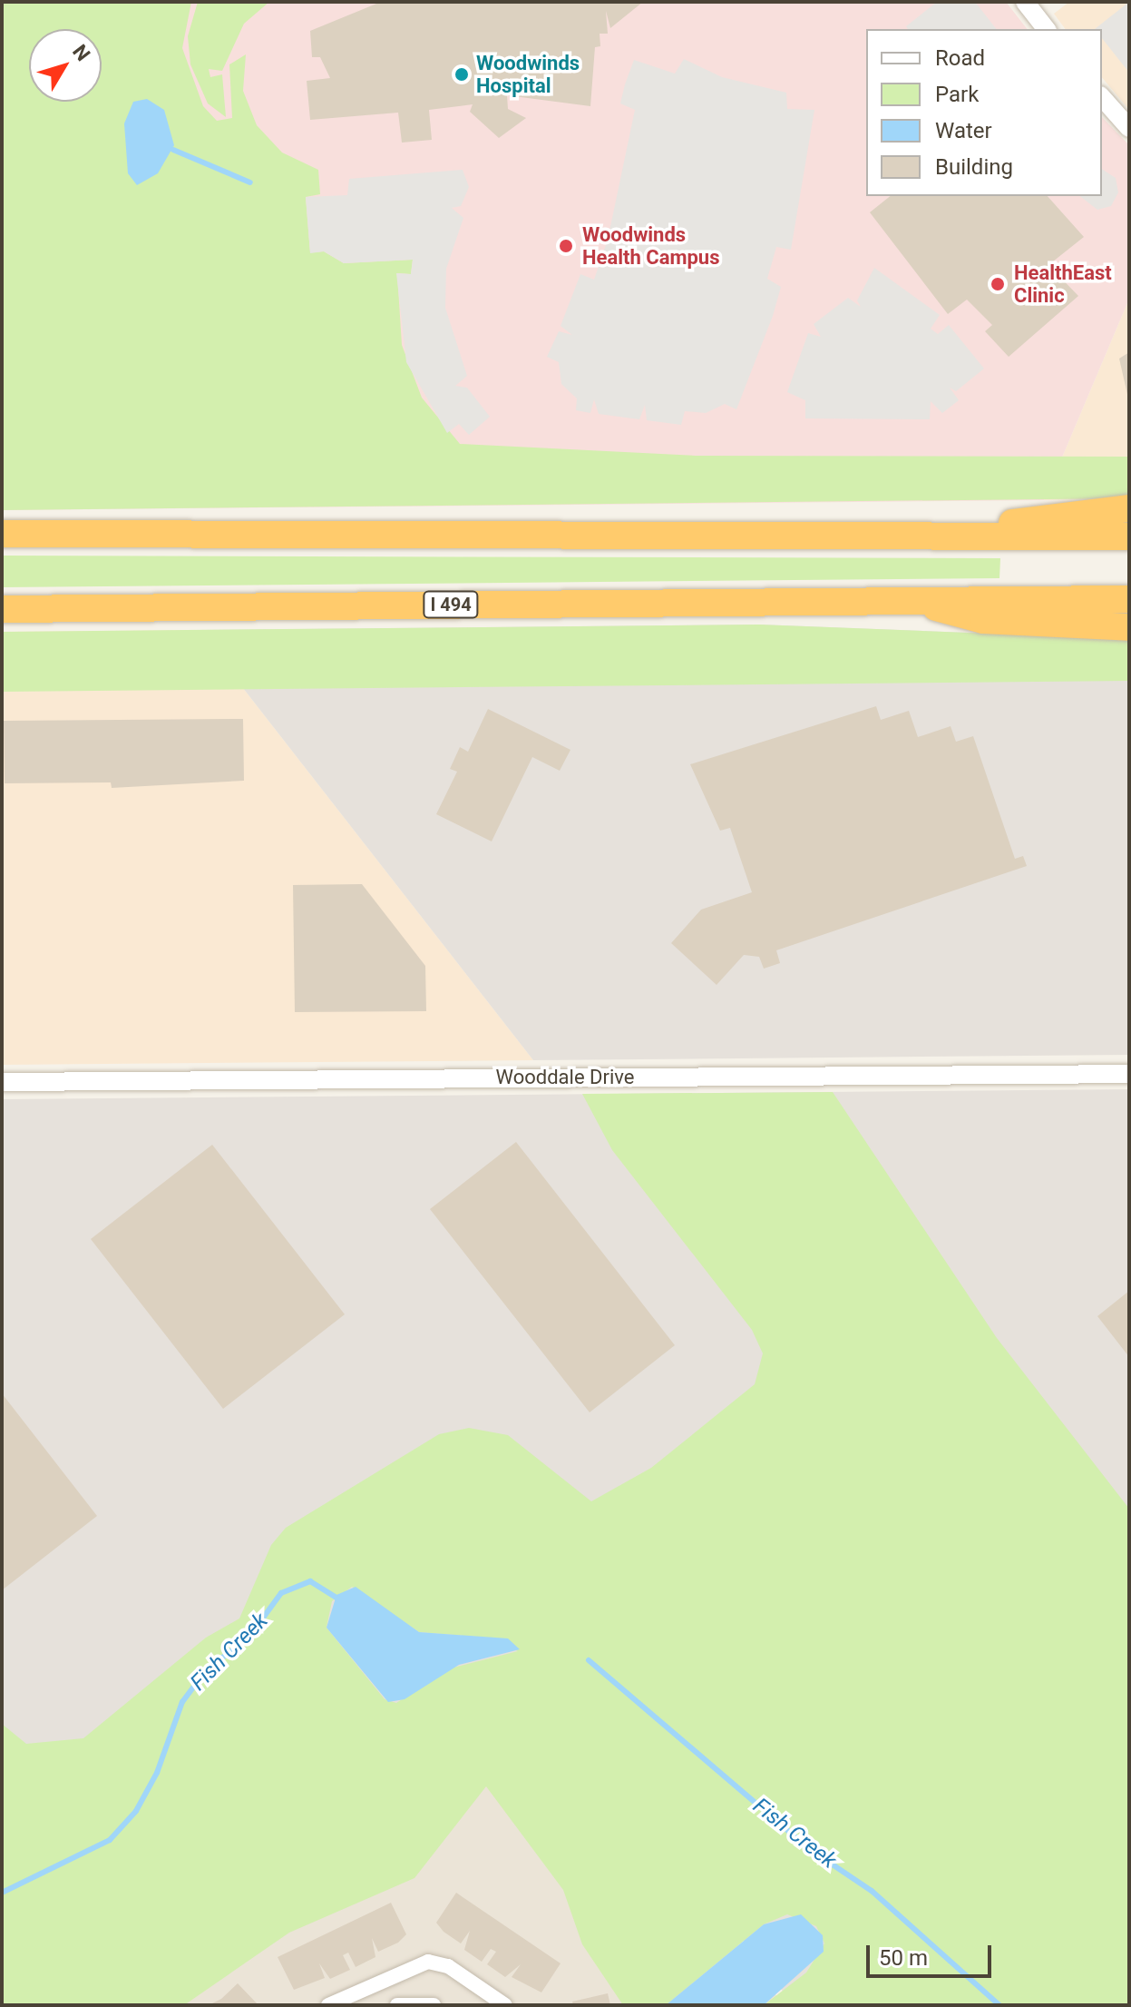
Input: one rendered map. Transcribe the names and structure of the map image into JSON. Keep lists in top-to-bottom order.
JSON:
{
  "streets": {
    "highway": ["I 494"],
    "street": ["Wooddale Drive"]
  },
  "water": ["Fish Creek"],
  "places": ["Woodwinds Hospital", "Woodwinds Health Campus", "HealthEast Clinic"],
  "legend": [
    "Road",
    "Park",
    "Water",
    "Building"
  ],
  "scale_bar": "50 m",
  "north": "top right"
}
